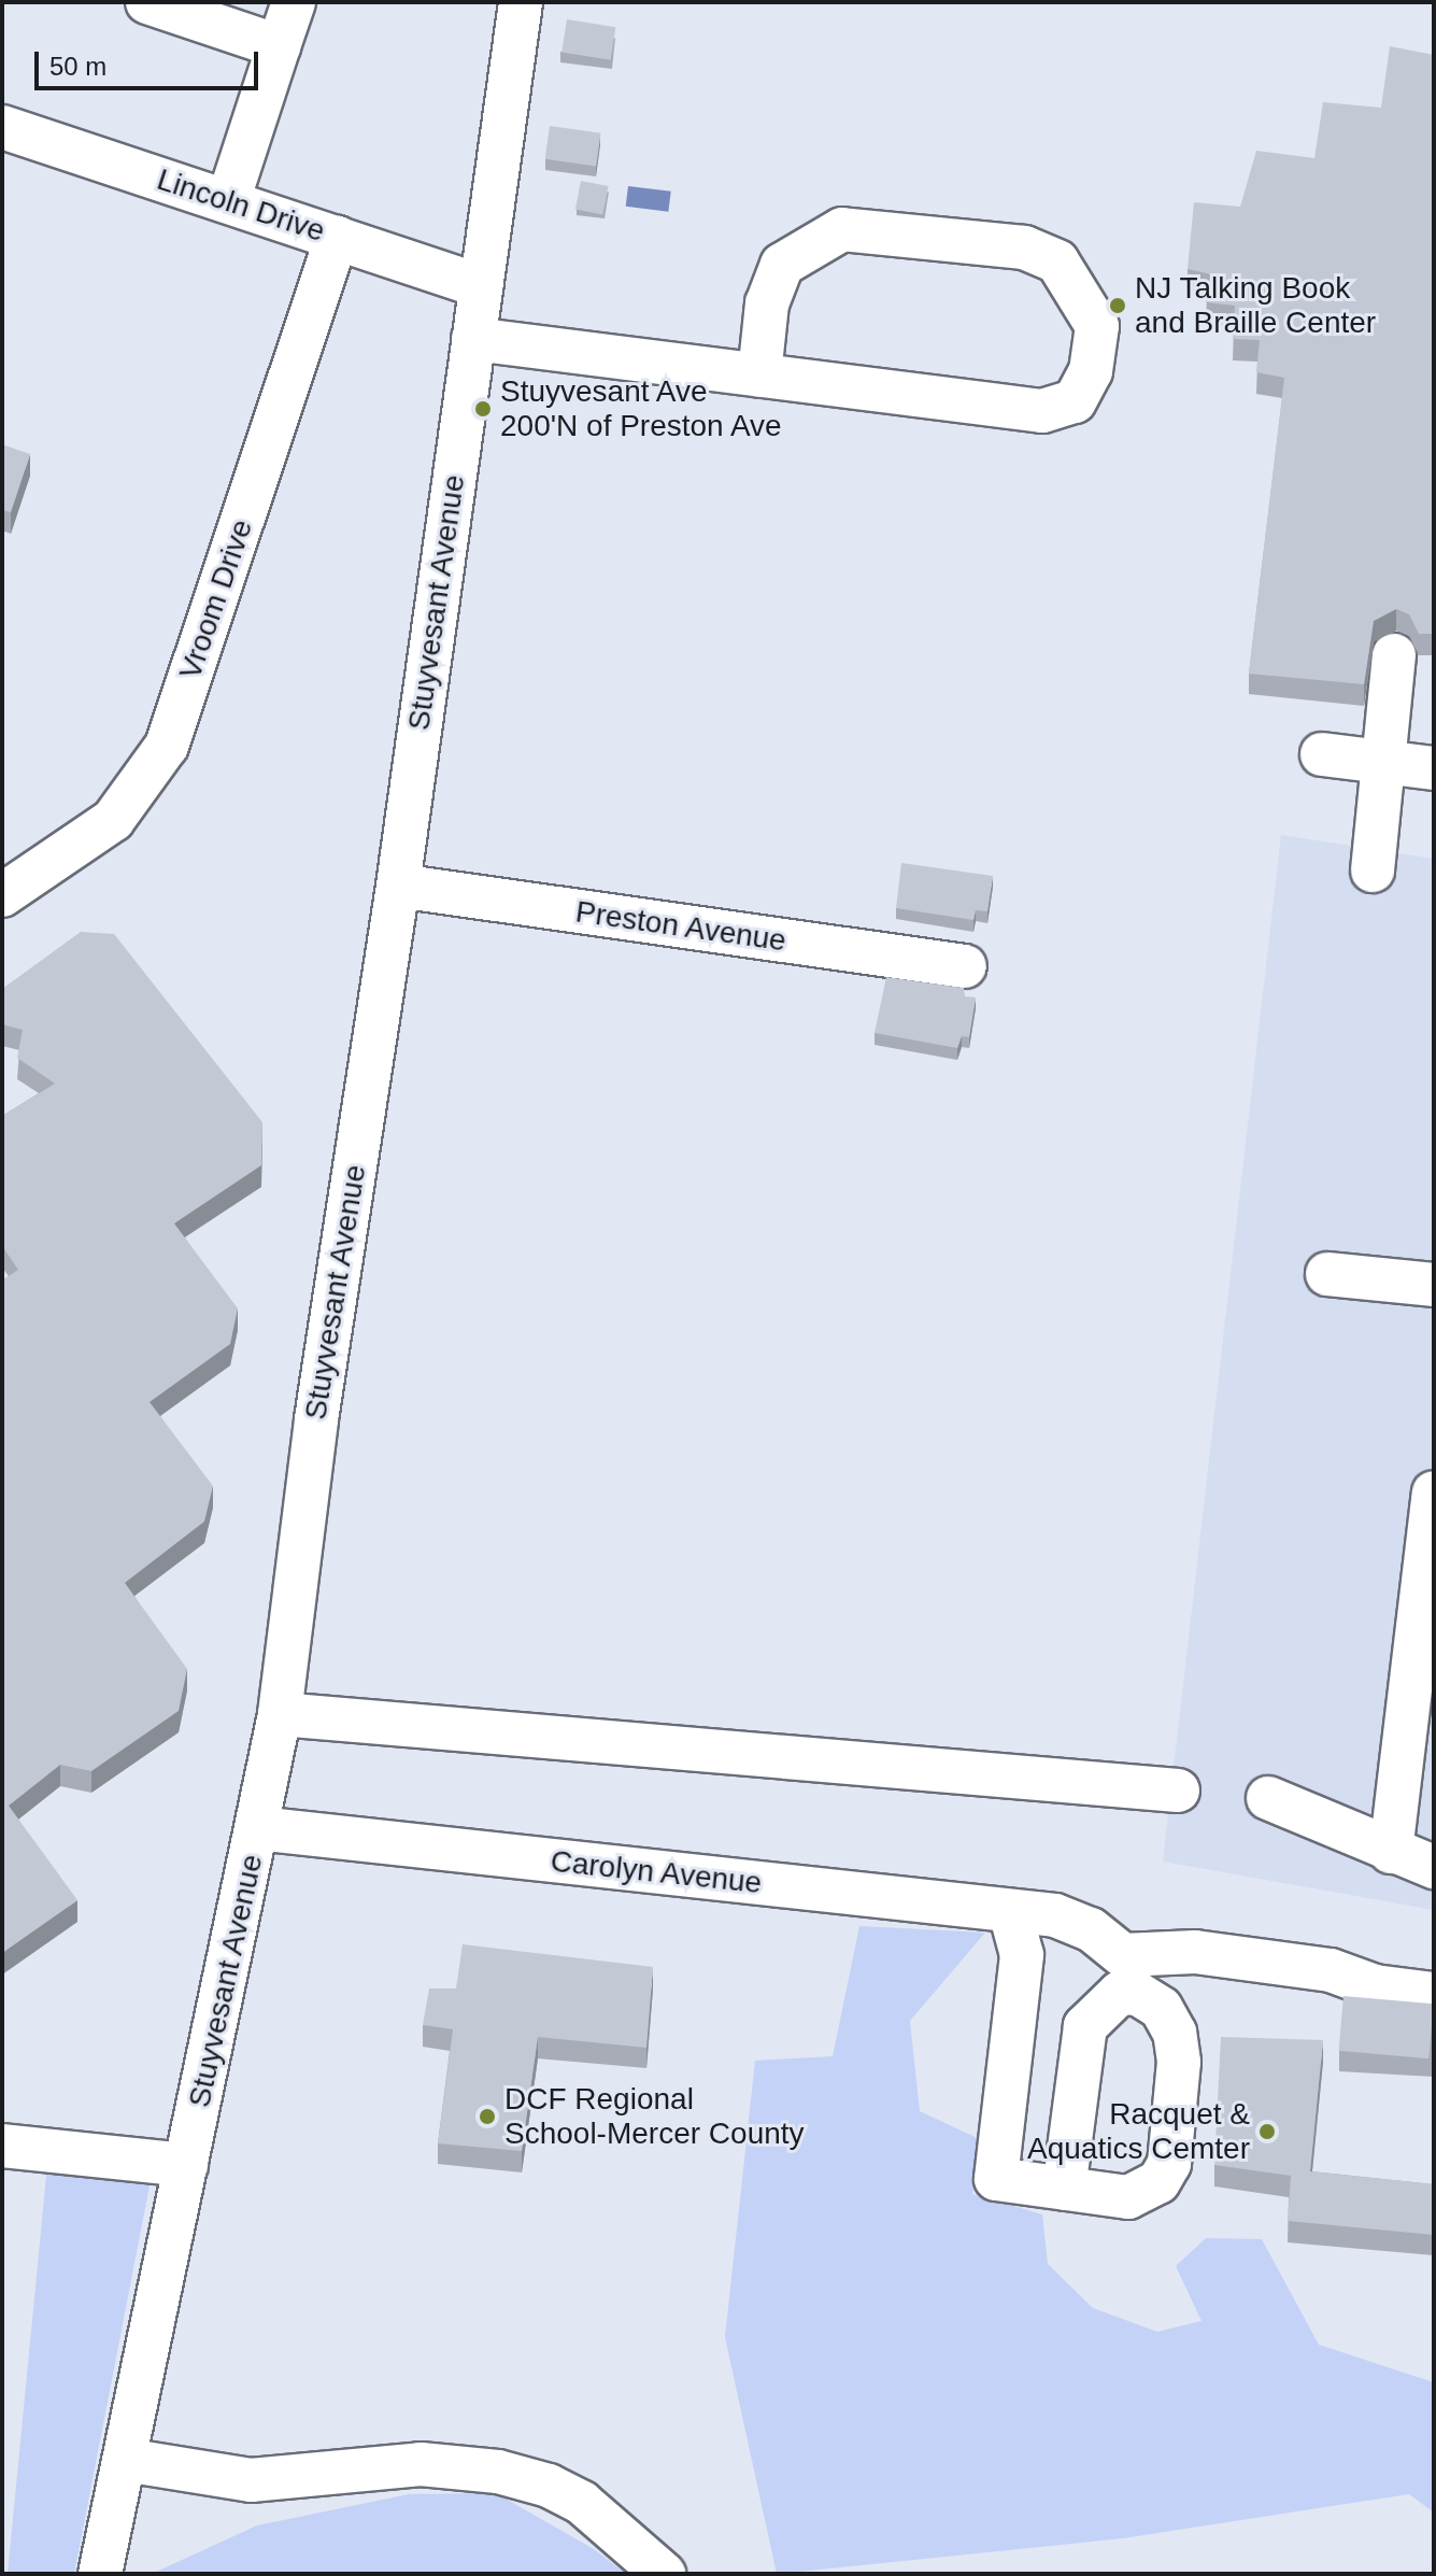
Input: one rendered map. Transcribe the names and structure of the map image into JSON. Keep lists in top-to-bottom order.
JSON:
{
  "streets": {
    "street": [
      "Lincoln Drive",
      "Vroom Drive",
      "Stuyvesant Avenue",
      "Preston Avenue",
      "Carolyn Avenue"
    ]
  },
  "crossings": [
    ["Lincoln Drive", "Vroom Drive"],
    ["Lincoln Drive", "Stuyvesant Avenue"],
    ["Stuyvesant Avenue", "Preston Avenue"],
    ["Stuyvesant Avenue", "Carolyn Avenue"]
  ],
  "places": [
    "NJ Talking Book and Braille Center",
    "Stuyvesant Ave 200'N of Preston Ave",
    "DCF Regional School-Mercer County",
    "Racquet & Aquatics Cemter"
  ],
  "scale_bar": "50 m"
}
